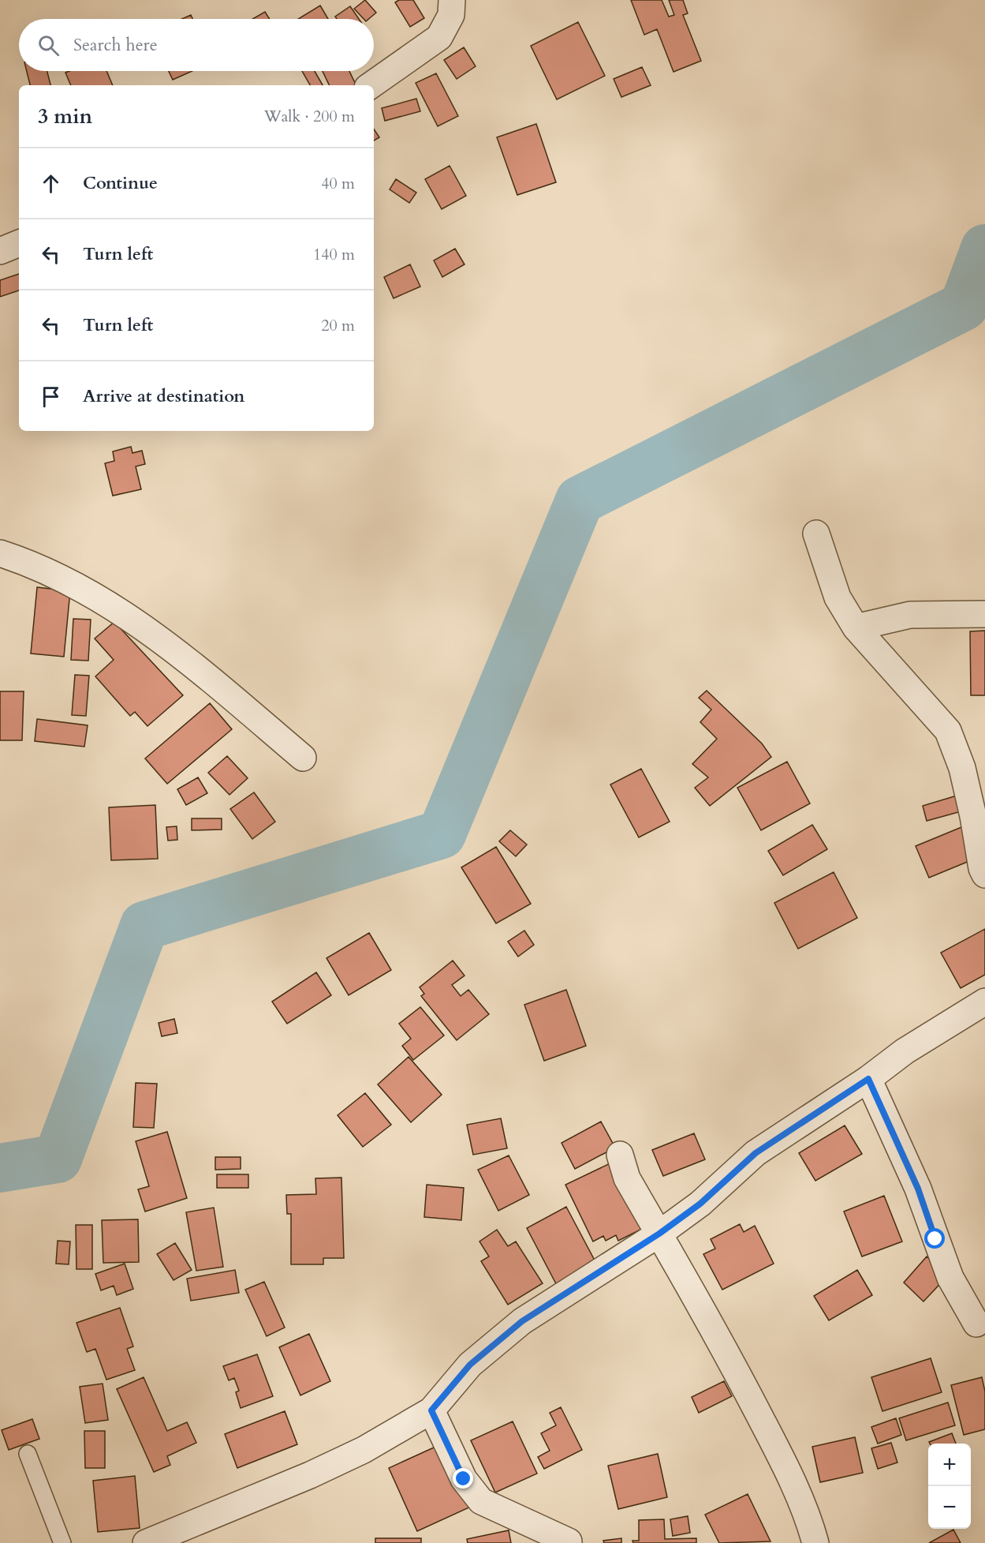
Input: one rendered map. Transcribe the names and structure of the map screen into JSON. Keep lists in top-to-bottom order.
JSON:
{
  "page": {
    "search": "Search here",
    "heading": ["3 min", "Walk · 200 m"],
    "list": [
      ["Continue", "40 m"],
      ["Turn left", "140 m"],
      ["Turn left", "20 m"],
      "Arrive at destination"
    ],
    "map_buttons": ["+", "−"]
  }
}
